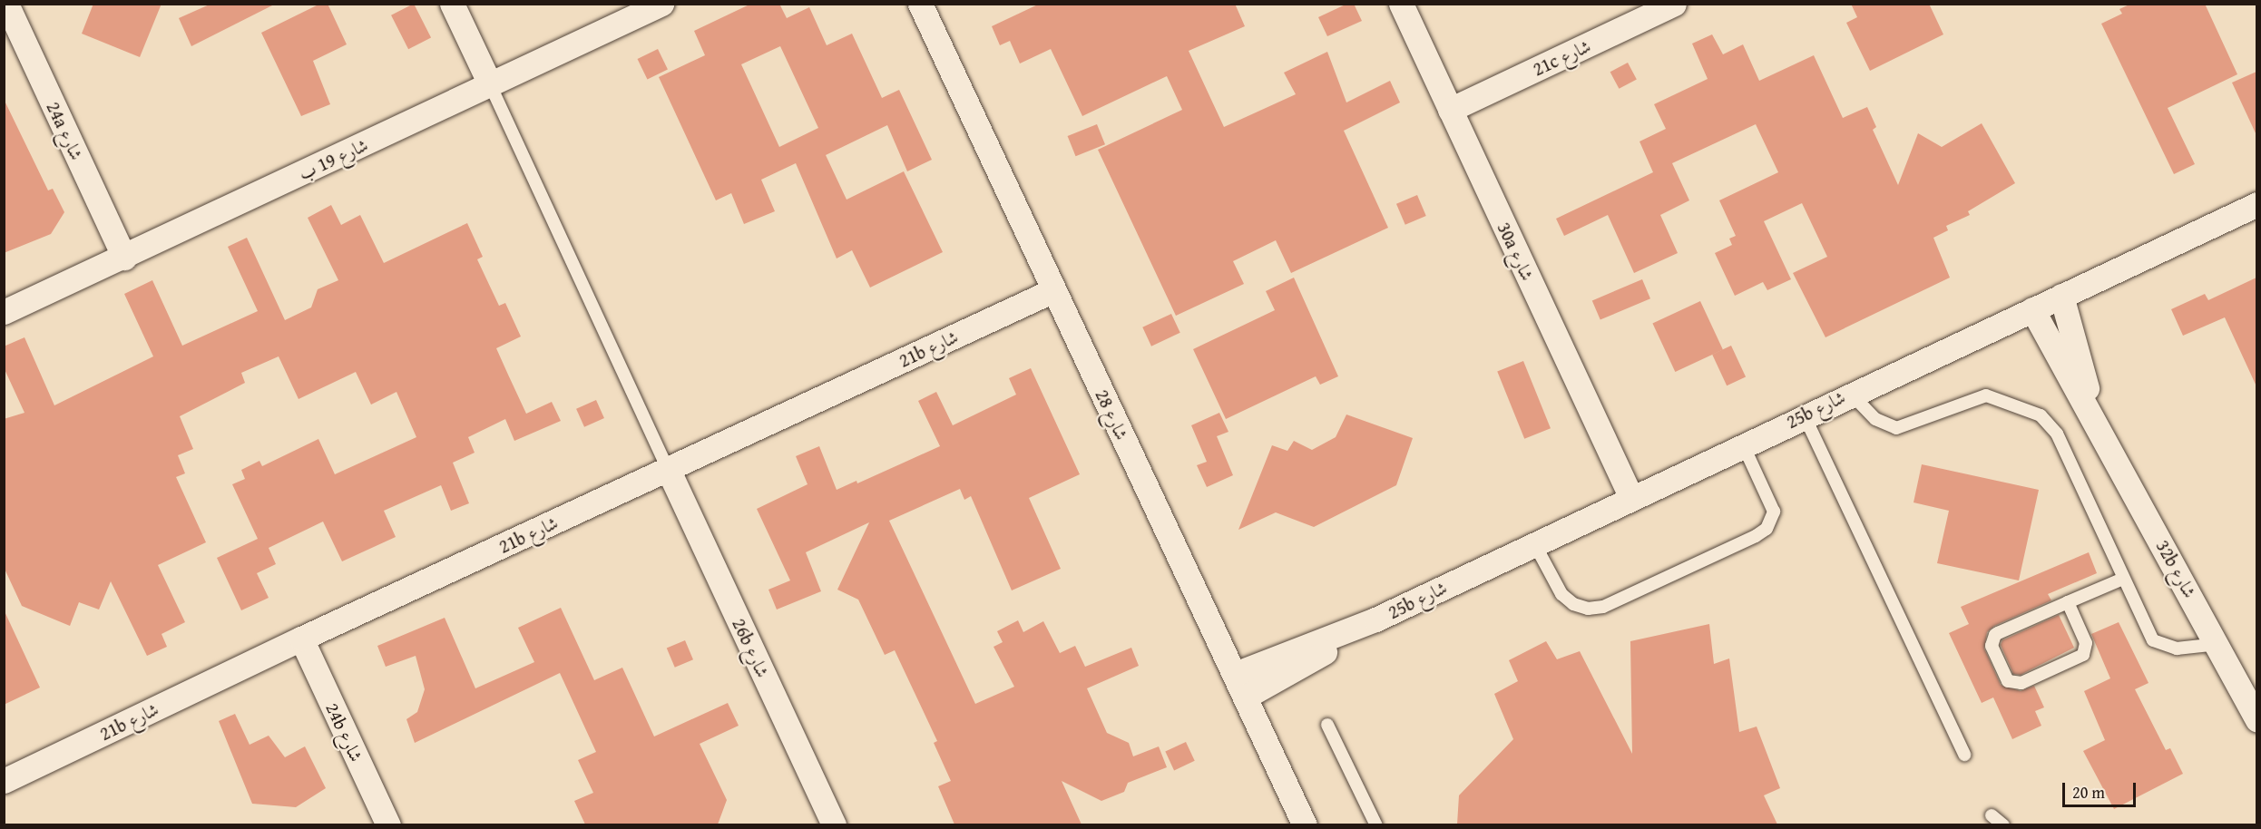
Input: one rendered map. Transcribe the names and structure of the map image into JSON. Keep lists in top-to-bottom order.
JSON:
{
  "streets": {
    "street": [
      "21c شارع",
      "24a شارع",
      "شارع 19 ب",
      "30a شارع",
      "21b شارع",
      "25b شارع",
      "شارع 28",
      "32b شارع",
      "26b شارع",
      "24b شارع"
    ]
  },
  "crossings": [
    ["21c شارع", "30a شارع"],
    ["24a شارع", "شارع 19 ب"],
    ["30a شارع", "25b شارع"],
    ["21b شارع", "شارع 28"],
    ["21b شارع", "26b شارع"],
    ["21b شارع", "24b شارع"],
    ["25b شارع", "شارع 28"],
    ["25b شارع", "32b شارع"]
  ],
  "scale_bar": "20 m"
}
